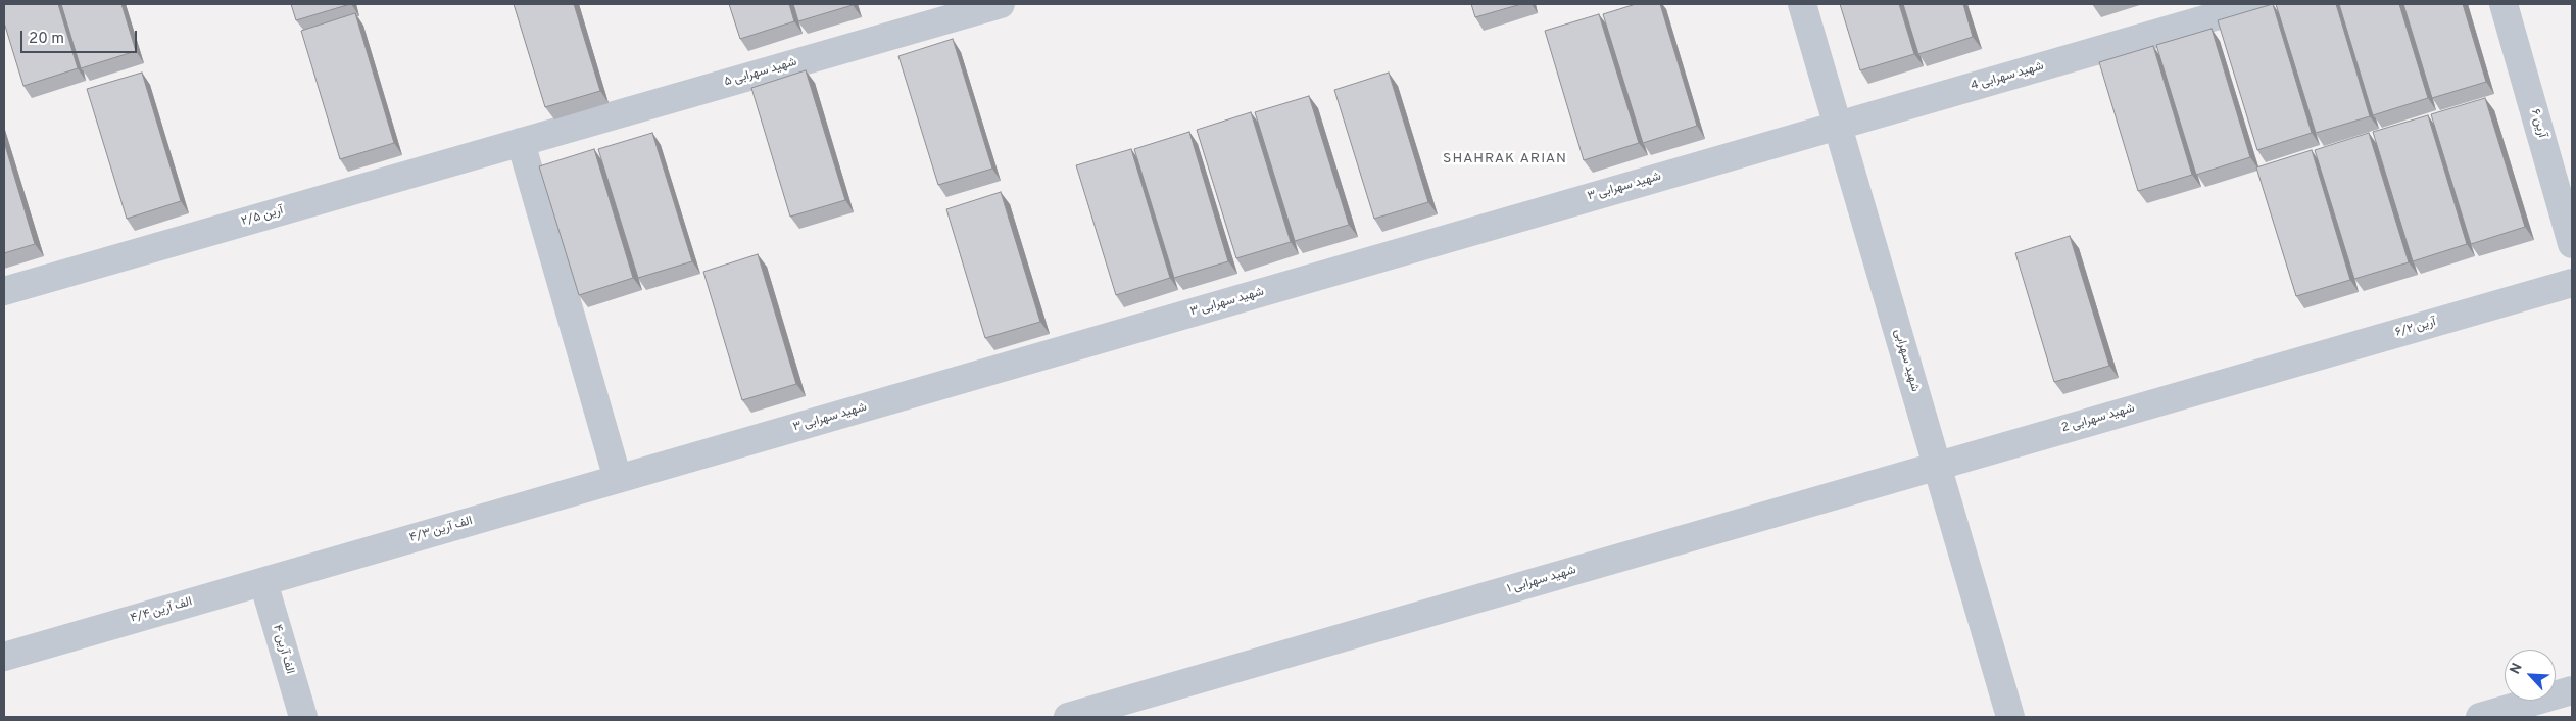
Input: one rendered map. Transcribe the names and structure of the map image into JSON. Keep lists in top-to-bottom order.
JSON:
{
  "streets": {
    "street": [
      "شهید سهرابی ۵",
      "شهید سهرابی 4",
      "۶ آرین",
      "شهید سهرابی ۳",
      "۲/۵ آرین",
      "۶/۲ آرین",
      "شهید سهرابی",
      "شهید سهرابی 2",
      "۴/۳ الف آرین",
      "شهید سهرابی ۱",
      "۴/۴ الف آرین",
      "۴ الف آرین"
    ]
  },
  "crossings": [
    ["شهید سهرابی ۵", "۲/۵ آرین"],
    ["شهید سهرابی 4", "شهید سهرابی ۳"],
    ["شهید سهرابی 4", "شهید سهرابی"],
    ["شهید سهرابی ۳", "شهید سهرابی"],
    ["شهید سهرابی ۳", "۴/۳ الف آرین"],
    ["۶/۲ آرین", "شهید سهرابی 2"],
    ["شهید سهرابی", "شهید سهرابی 2"],
    ["شهید سهرابی", "شهید سهرابی ۱"],
    ["شهید سهرابی 2", "شهید سهرابی ۱"],
    ["۴/۳ الف آرین", "۴/۴ الف آرین"],
    ["۴/۳ الف آرین", "۴ الف آرین"],
    ["۴/۴ الف آرین", "۴ الف آرین"]
  ],
  "districts": ["SHAHRAK ARIAN"],
  "scale_bar": "20 m",
  "north": "top left"
}
